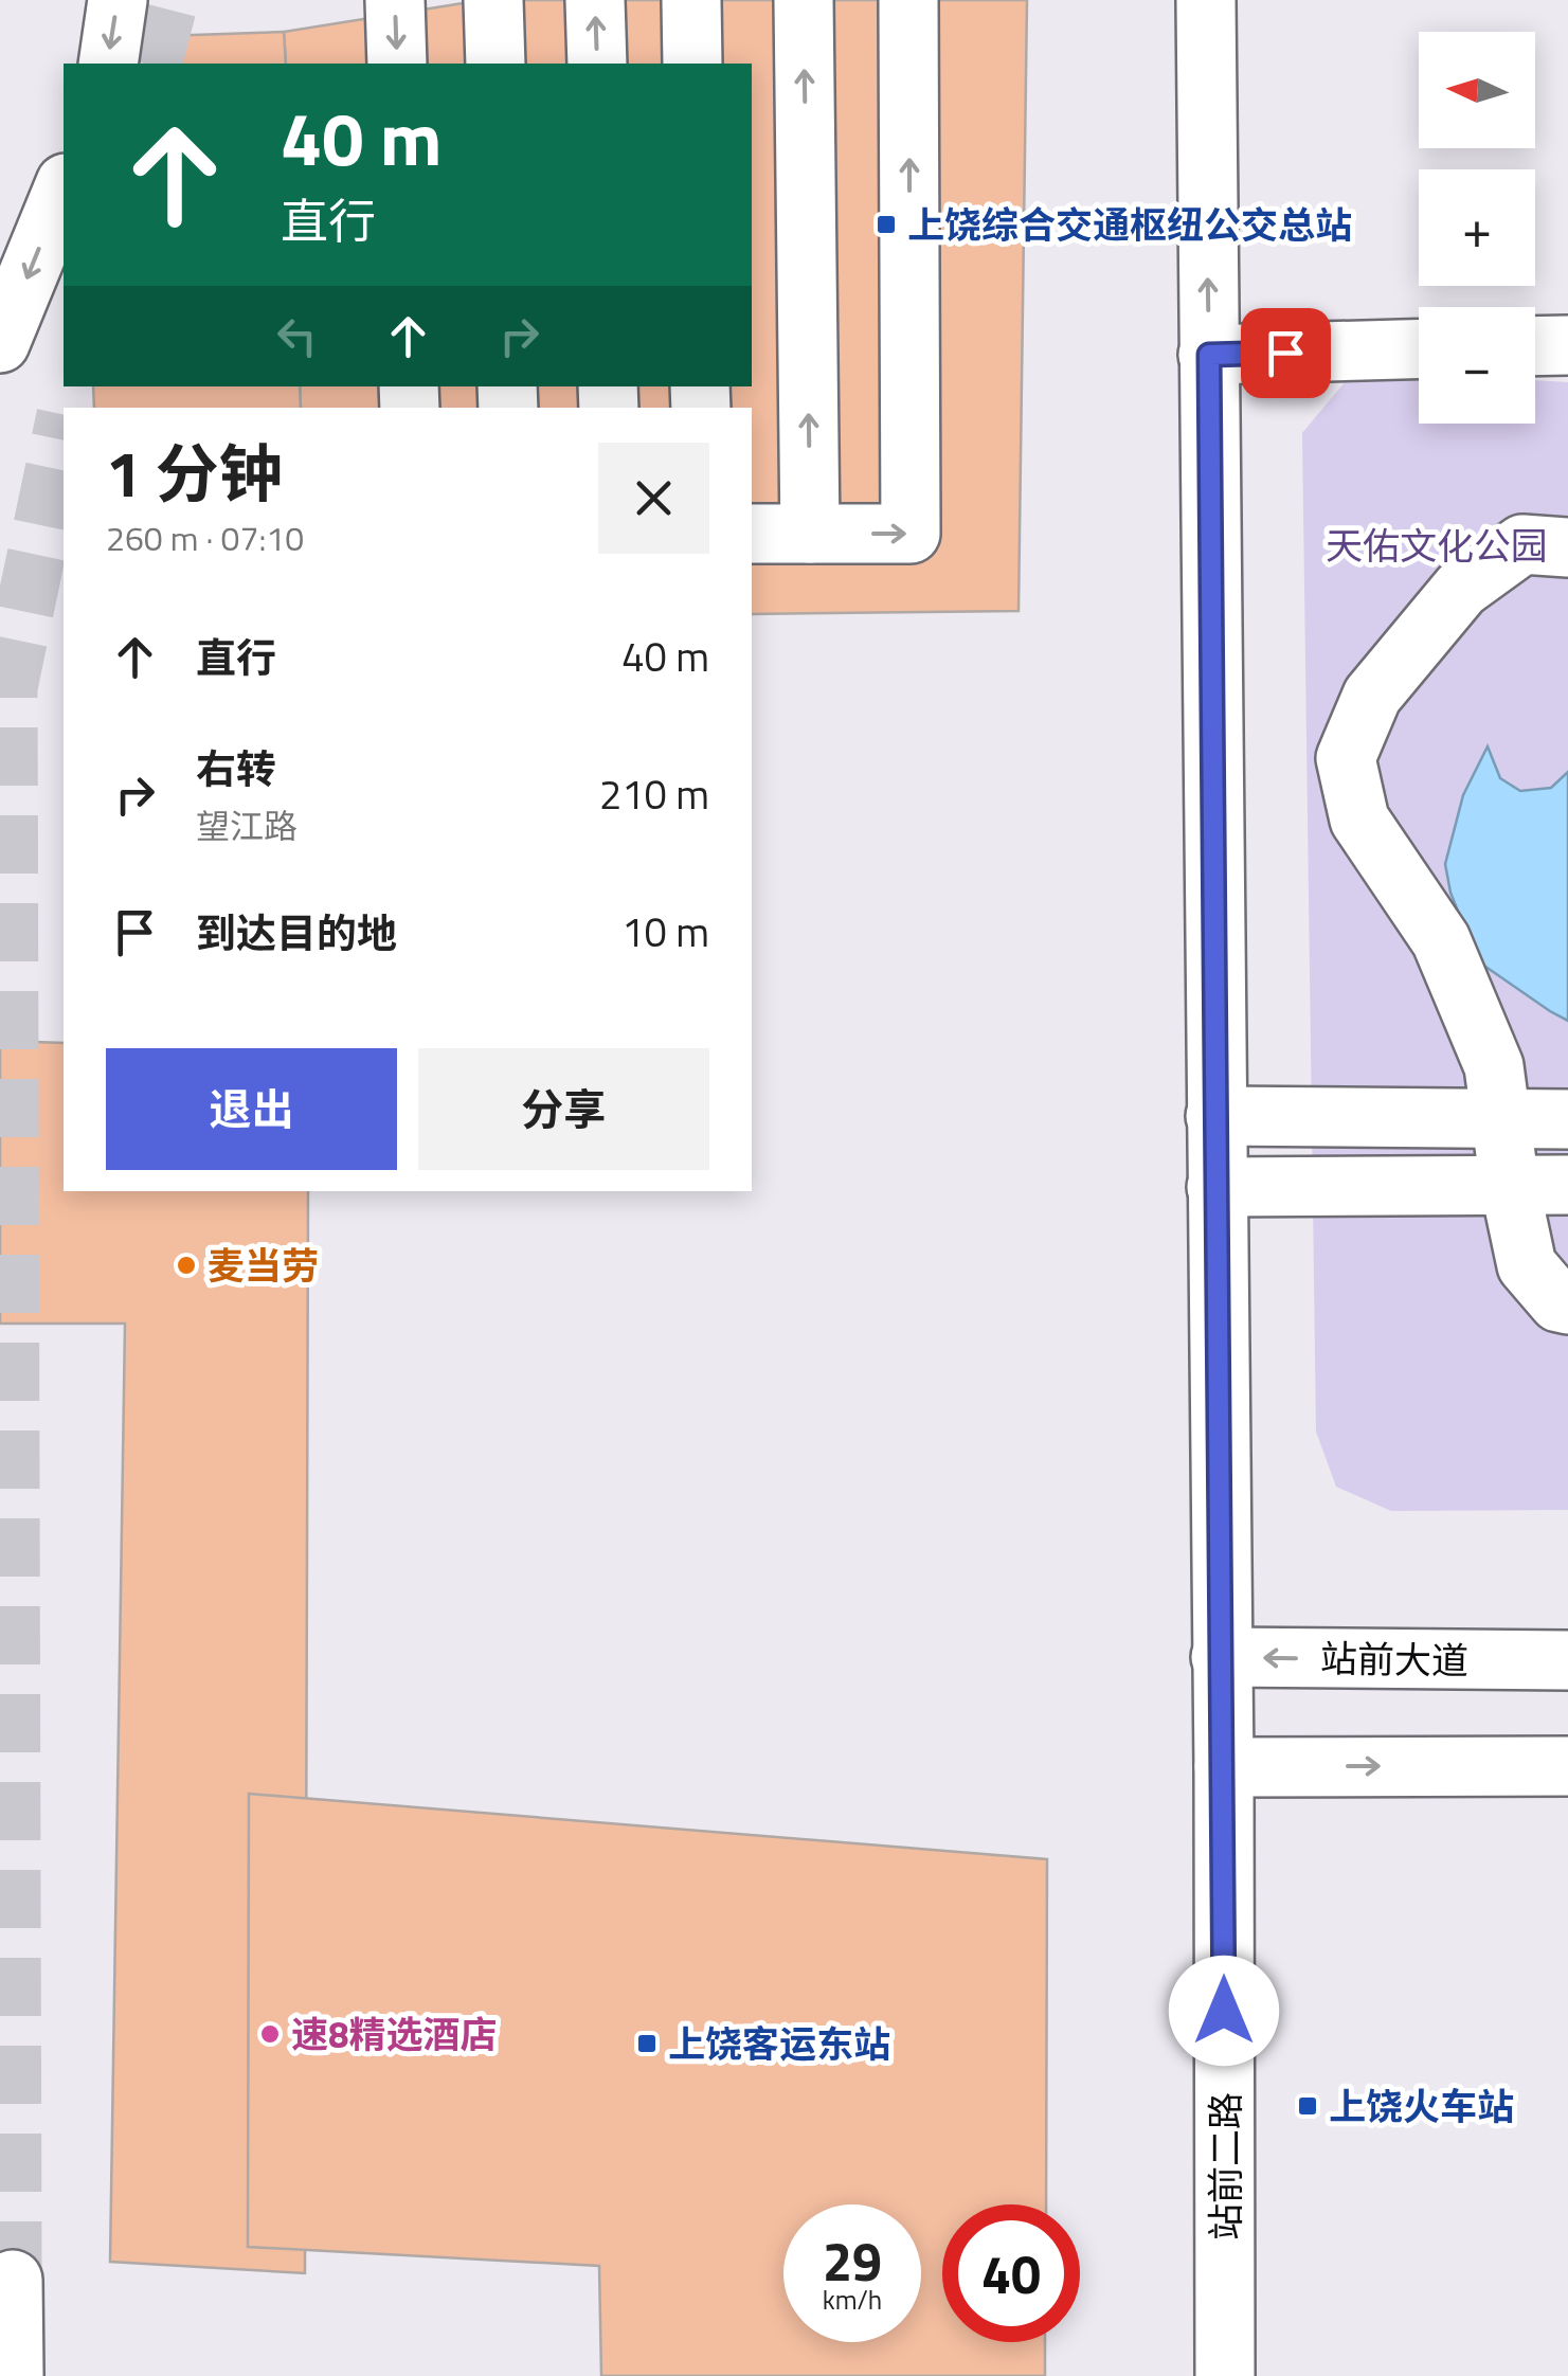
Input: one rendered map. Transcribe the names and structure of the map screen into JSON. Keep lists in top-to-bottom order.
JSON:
{
  "streets": {
    "street": ["站前大道", "站前二路"]
  },
  "crossings": [
    ["站前大道", "站前二路"]
  ],
  "parks": ["天佑文化公园"],
  "places": {
    "transit": ["上饶综合交通枢纽公交总站", "上饶客运东站", "上饶火车站"],
    "other": ["麦当劳", "速8精选酒店"]
  },
  "north": "left",
  "page": {
    "map_buttons": ["+", "−"],
    "turn": ["40 m", "直行"],
    "heading": ["1 分钟", "260 m · 07:10"],
    "list": [
      {
        "name": "直行",
        "value": "40 m"
      },
      {
        "name": "右转",
        "note": "望江路",
        "value": "210 m"
      },
      {
        "name": "到达目的地",
        "value": "10 m"
      }
    ],
    "buttons": ["退出", "分享"],
    "speed": "29 km/h",
    "limit": "40"
  }
}
